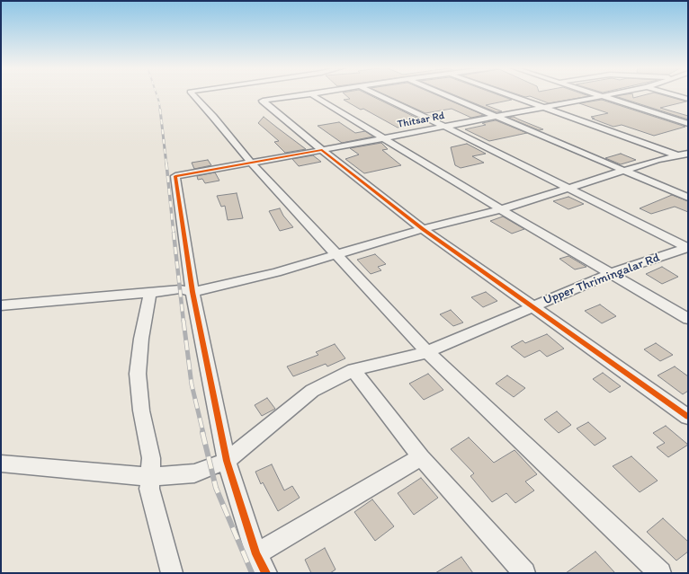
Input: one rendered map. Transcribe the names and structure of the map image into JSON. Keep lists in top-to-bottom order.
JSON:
{
  "streets": {
    "street": ["Thitsar Rd", "Upper Thrimingalar Rd"]
  }
}
